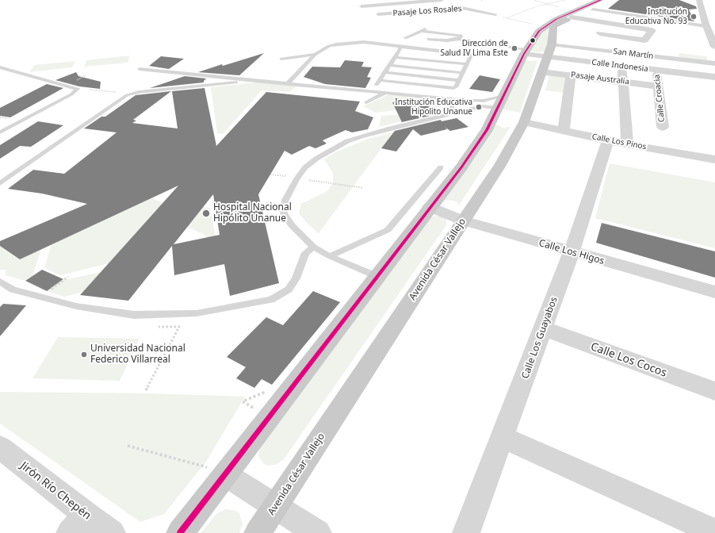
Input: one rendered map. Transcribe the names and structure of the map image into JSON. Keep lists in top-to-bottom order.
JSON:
{
  "streets": {
    "main road": ["Avenida César Vallejo"],
    "street": [
      "Pasaje Los Rosales",
      "San Martín",
      "Calle Indonesia",
      "Pasaje Australia",
      "Calle Croacia",
      "Calle Los Pinos",
      "Calle Los Higos",
      "Calle Los Guayabos",
      "Calle Los Cocos",
      "Jirón Río Chepén"
    ]
  },
  "crossings": [
    ["San Martín", "Calle Indonesia"],
    ["San Martín", "Pasaje Australia"],
    ["San Martín", "Avenida César Vallejo"],
    ["Calle Indonesia", "Pasaje Australia"],
    ["Calle Indonesia", "Calle Croacia"],
    ["Calle Indonesia", "Avenida César Vallejo"],
    ["Pasaje Australia", "Calle Croacia"],
    ["Pasaje Australia", "Avenida César Vallejo"],
    ["Calle Los Pinos", "Avenida César Vallejo"],
    ["Calle Los Pinos", "Calle Los Guayabos"],
    ["Calle Los Higos", "Avenida César Vallejo"],
    ["Calle Los Higos", "Calle Los Guayabos"],
    ["Calle Los Guayabos", "Calle Los Cocos"]
  ],
  "places": [
    "Institución Educativa No. 93",
    "Dirección de Salud IV Lima Este",
    "Institución Educativa Hipolito Unanue",
    "Hospital Nacional Hipólito Unanue",
    "Universidad Nacional Federico Villarreal"
  ]
}
